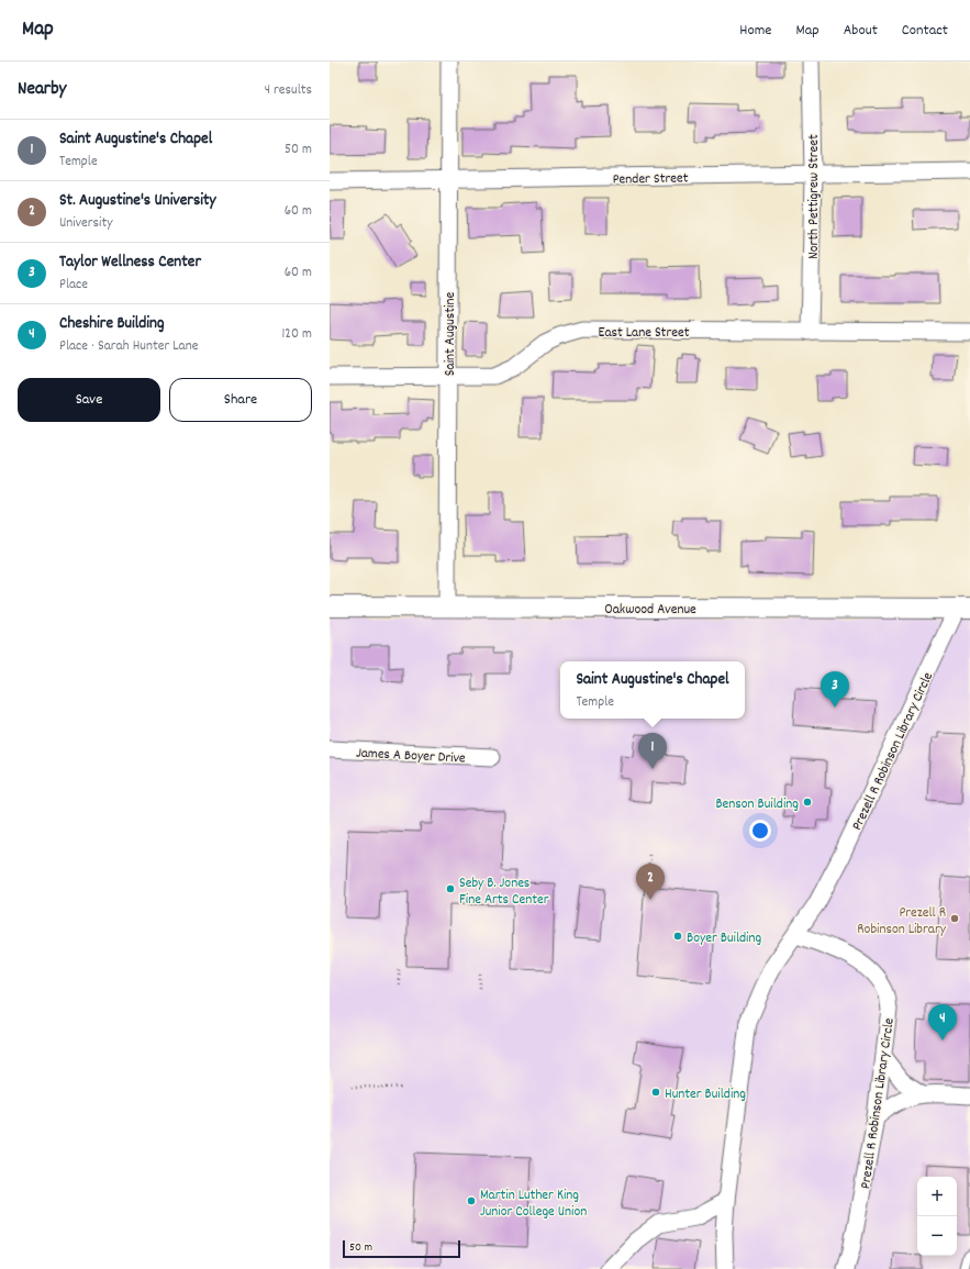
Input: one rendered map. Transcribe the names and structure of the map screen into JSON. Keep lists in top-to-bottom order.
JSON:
{
  "streets": {
    "street": [
      "Pender Street",
      "North Pettigrew Street",
      "East Lane Street",
      "Saint Augustine",
      "Oakwood Avenue",
      "Prezell R Robinson Library Circle",
      "James A Boyer Drive"
    ]
  },
  "crossings": [
    ["Pender Street", "North Pettigrew Street"],
    ["Pender Street", "Saint Augustine"],
    ["North Pettigrew Street", "East Lane Street"],
    ["East Lane Street", "Saint Augustine"],
    ["Saint Augustine", "Oakwood Avenue"],
    ["Oakwood Avenue", "Prezell R Robinson Library Circle"]
  ],
  "places": [
    "Benson Building",
    "Seby B. Jones Fine Arts Center",
    "Prezell R Robinson Library",
    "Boyer Building",
    "Hunter Building",
    "Martin Luther King Junior College Union"
  ],
  "scale_bar": "50 m",
  "page": {
    "header": "Map",
    "nav": [
      "Home",
      "Map",
      "About",
      "Contact"
    ],
    "heading": ["Nearby", "4 results"],
    "list": [
      {
        "mark": "1",
        "name": "Saint Augustine's Chapel",
        "note": "Temple",
        "value": "50 m"
      },
      {
        "mark": "2",
        "name": "St. Augustine's University",
        "note": "University",
        "value": "60 m"
      },
      {
        "mark": "3",
        "name": "Taylor Wellness Center",
        "note": "Place",
        "value": "60 m"
      },
      {
        "mark": "4",
        "name": "Cheshire Building",
        "note": "Place · Sarah Hunter Lane",
        "value": "120 m"
      }
    ],
    "buttons": ["Save", "Share"],
    "popup": ["Saint Augustine's Chapel", "Temple"],
    "pins": [
      "3",
      "1",
      "2",
      "4"
    ],
    "map_buttons": ["+", "−"],
    "scale": "50 m"
  }
}
